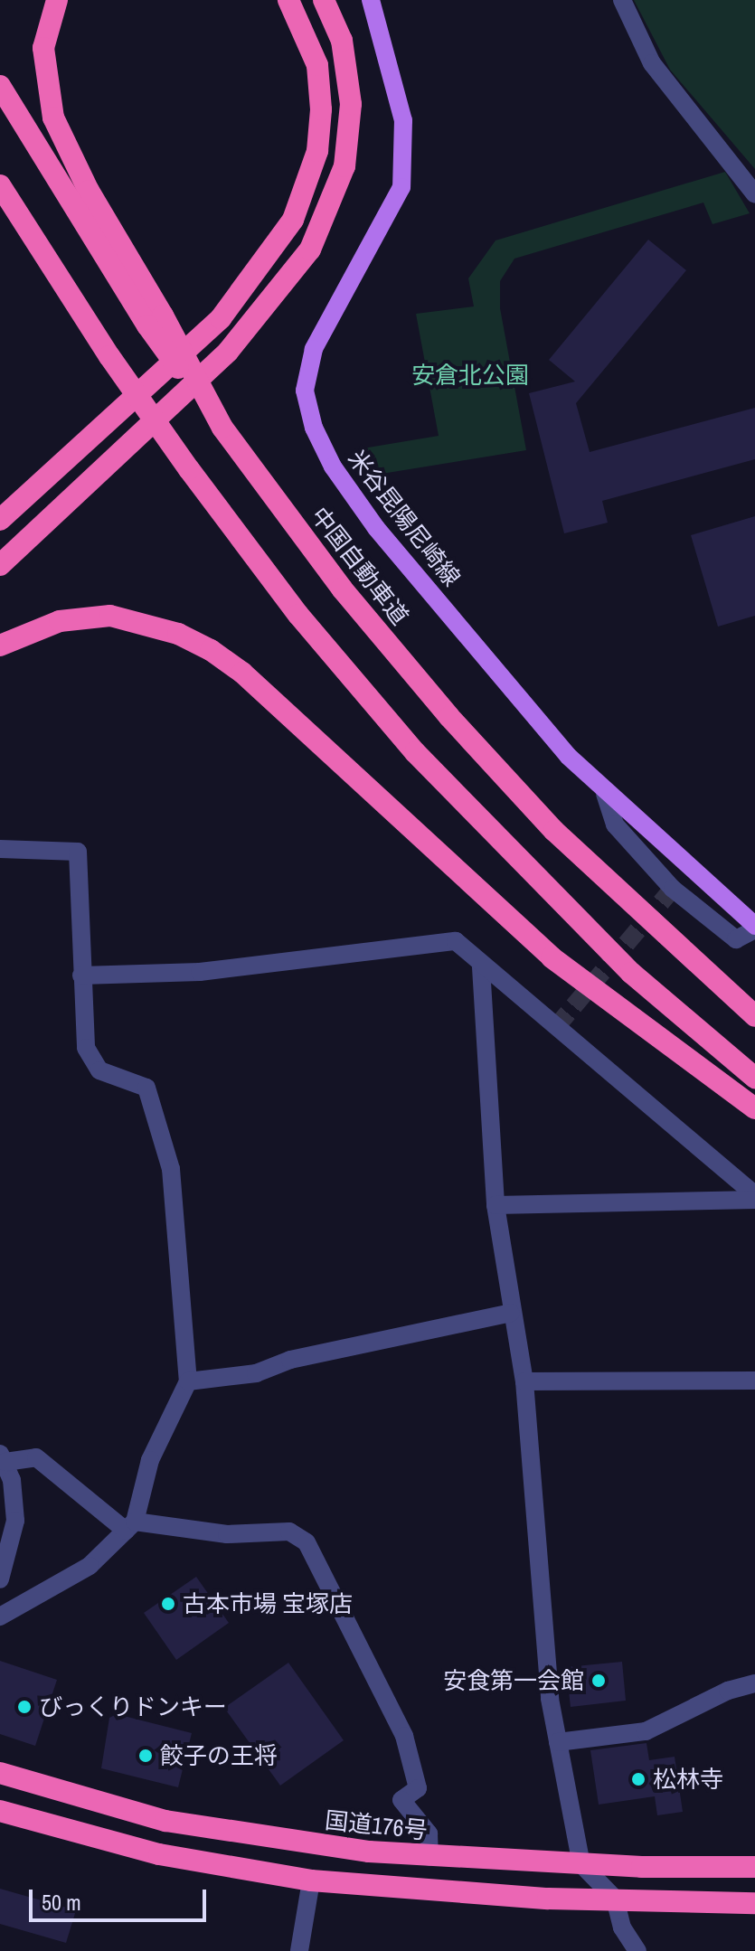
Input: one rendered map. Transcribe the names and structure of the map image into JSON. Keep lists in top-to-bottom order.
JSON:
{
  "streets": {
    "highway": ["中国自動車道", "国道176号"],
    "main road": ["米谷昆陽尼崎線"]
  },
  "parks": ["安倉北公園"],
  "places": [
    "古本市場 宝塚店",
    "安食第一会館",
    "びっくりドンキー",
    "餃子の王将",
    "松林寺"
  ],
  "scale_bar": "50 m"
}
